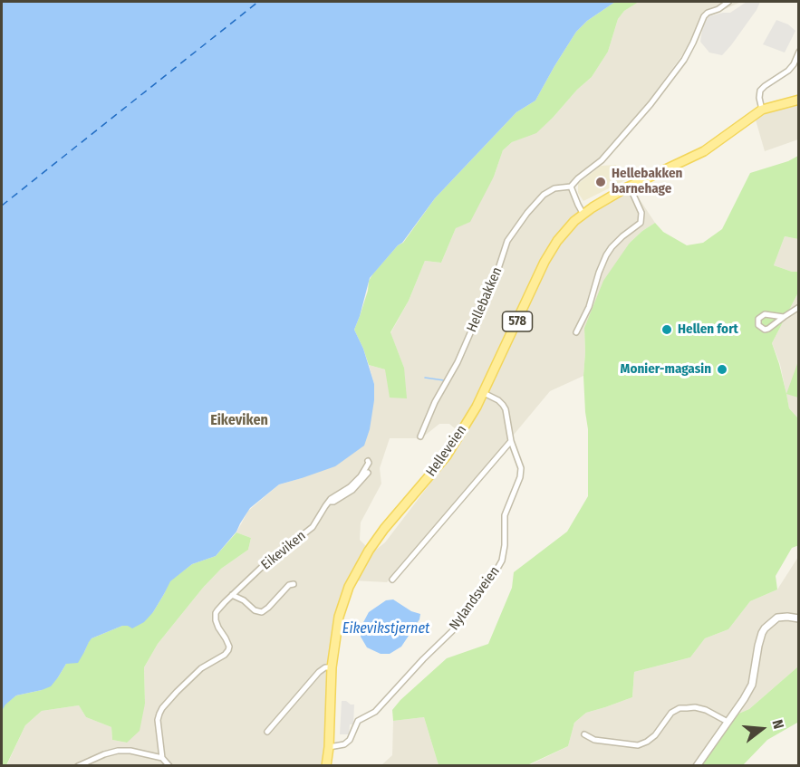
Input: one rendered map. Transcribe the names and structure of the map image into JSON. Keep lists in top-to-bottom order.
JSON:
{
  "streets": {
    "main road": ["578", "Helleveien"],
    "street": ["Hellebakken", "Eikeviken", "Nylandsveien"]
  },
  "crossings": [
    ["Helleveien", "Nylandsveien"]
  ],
  "districts": ["Eikeviken"],
  "water": ["Eikevikstjernet"],
  "places": ["Hellebakken barnehage", "Hellen fort", "Monier-magasin"],
  "north": "right"
}
